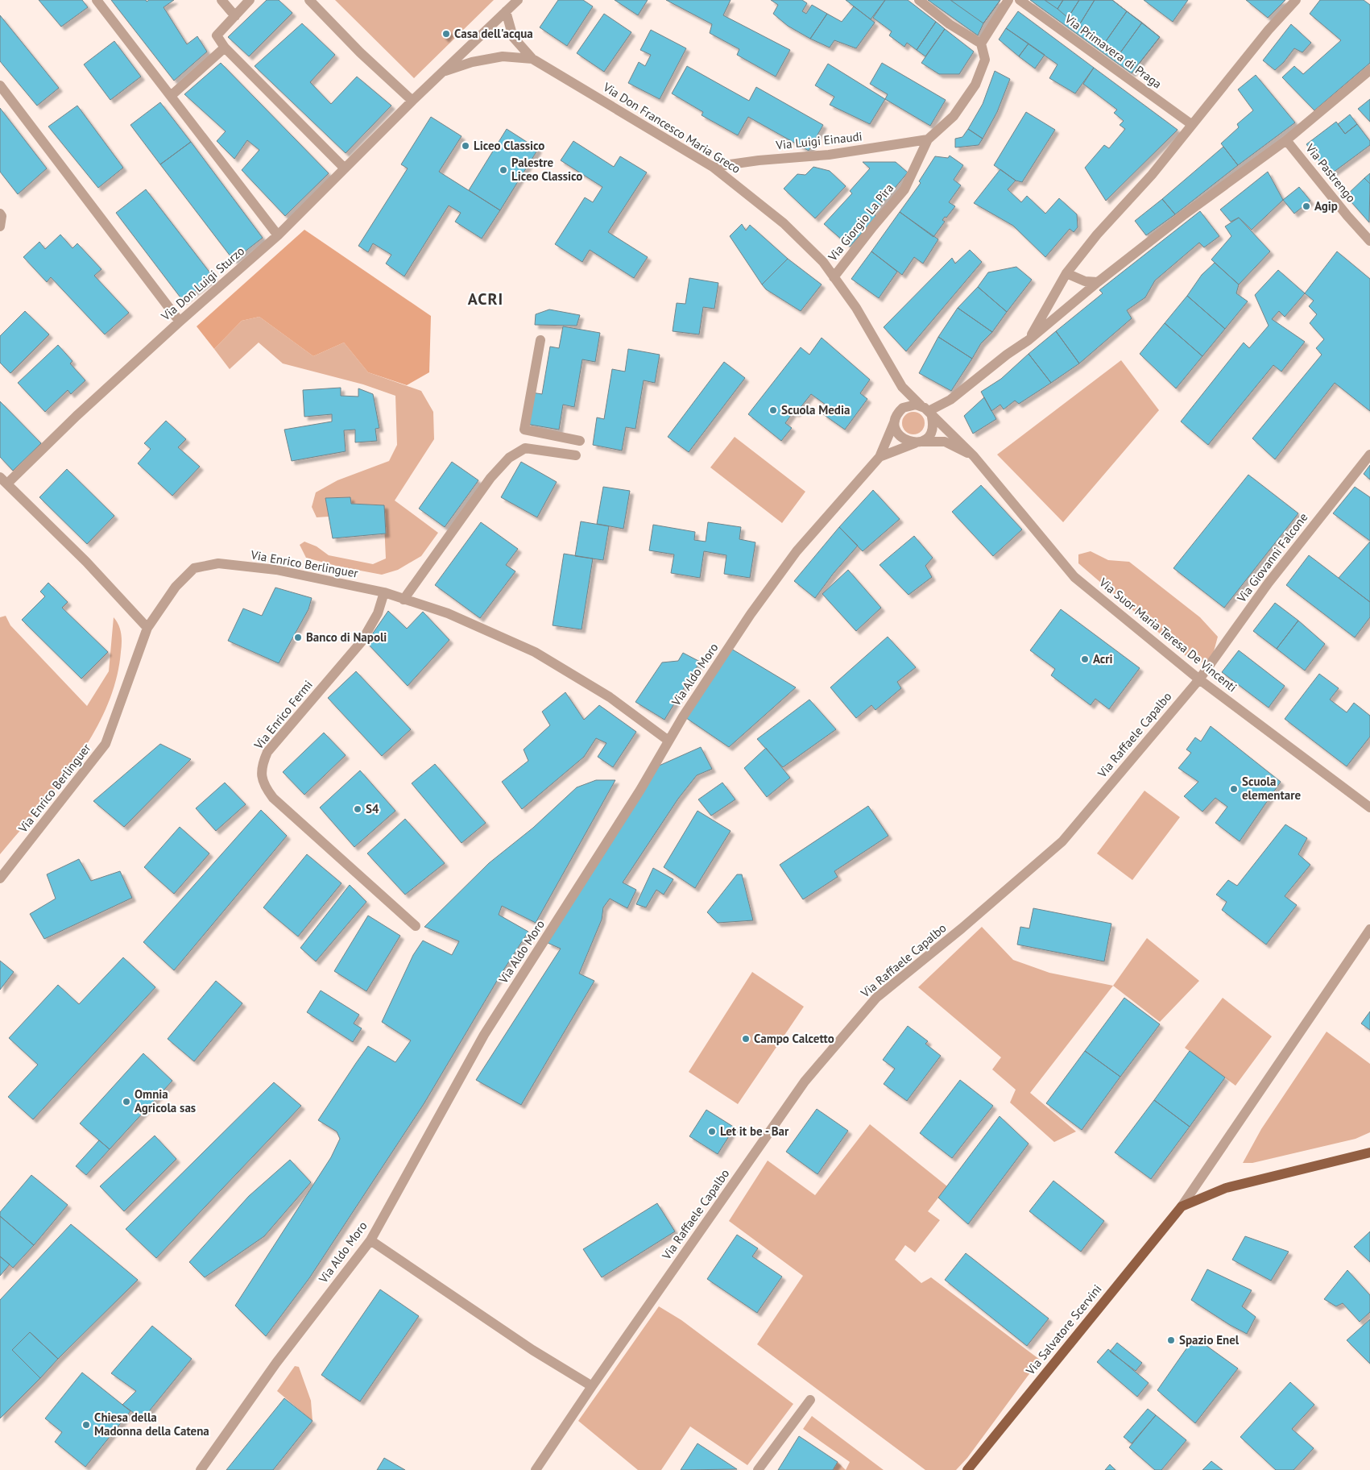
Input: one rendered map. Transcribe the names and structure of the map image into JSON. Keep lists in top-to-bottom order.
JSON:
{
  "streets": {
    "main road": ["Via Salvatore Scervini"],
    "street": [
      "Via Primavera di Praga",
      "Via Don Francesco Maria Greco",
      "Via Luigi Einaudi",
      "Via Pastrengo",
      "Via Giorgio La Pira",
      "Via Don Luigi Sturzo",
      "Via Giovanni Falcone",
      "Via Enrico Berlinguer",
      "Via Suor Maria Teresa De Vincenti",
      "Via Aldo Moro",
      "Via Enrico Fermi",
      "Via Raffaele Capalbo"
    ]
  },
  "crossings": [
    ["Via Don Francesco Maria Greco", "Via Luigi Einaudi"],
    ["Via Don Francesco Maria Greco", "Via Giorgio La Pira"],
    ["Via Don Francesco Maria Greco", "Via Suor Maria Teresa De Vincenti"],
    ["Via Don Francesco Maria Greco", "Via Aldo Moro"],
    ["Via Luigi Einaudi", "Via Giorgio La Pira"],
    ["Via Giovanni Falcone", "Via Suor Maria Teresa De Vincenti"],
    ["Via Giovanni Falcone", "Via Raffaele Capalbo"],
    ["Via Enrico Berlinguer", "Via Aldo Moro"],
    ["Via Enrico Berlinguer", "Via Enrico Fermi"],
    ["Via Suor Maria Teresa De Vincenti", "Via Aldo Moro"],
    ["Via Suor Maria Teresa De Vincenti", "Via Raffaele Capalbo"]
  ],
  "districts": ["ACRI"],
  "places": [
    "Casa dell'acqua",
    "Liceo Classico",
    "Palestre Liceo Classico",
    "Agip",
    "Scuola Media",
    "Banco di Napoli",
    "Acri",
    "Scuola elementare",
    "S4",
    "Campo Calcetto",
    "Omnia Agricola sas",
    "Let it be - Bar",
    "Spazio Enel",
    "Chiesa della Madonna della Catena"
  ]
}
